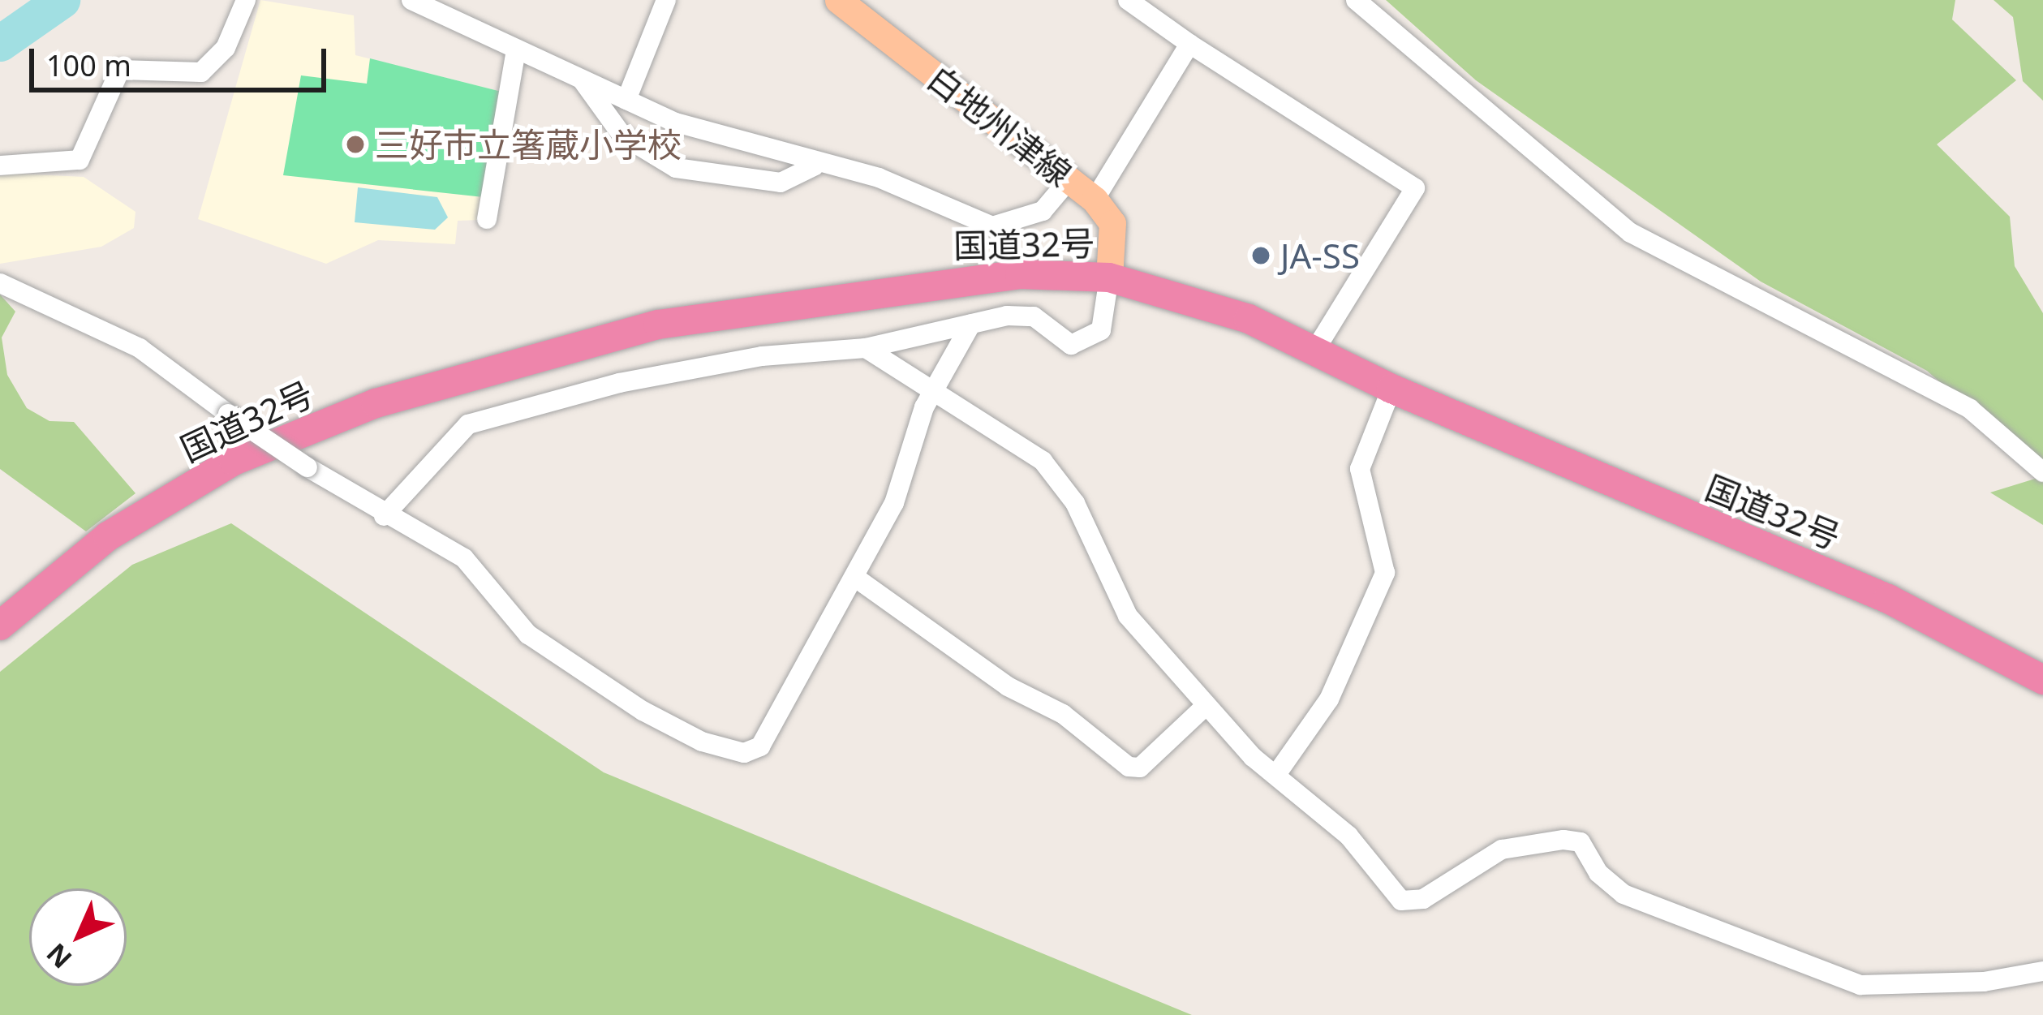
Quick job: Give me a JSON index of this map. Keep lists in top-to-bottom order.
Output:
{
  "streets": {
    "highway": ["国道32号"],
    "main road": ["白地州津線"]
  },
  "crossings": [
    ["白地州津線", "国道32号"]
  ],
  "places": ["三好市立箸蔵小学校", "JA-SS"],
  "scale_bar": "100 m",
  "north": "bottom left"
}
